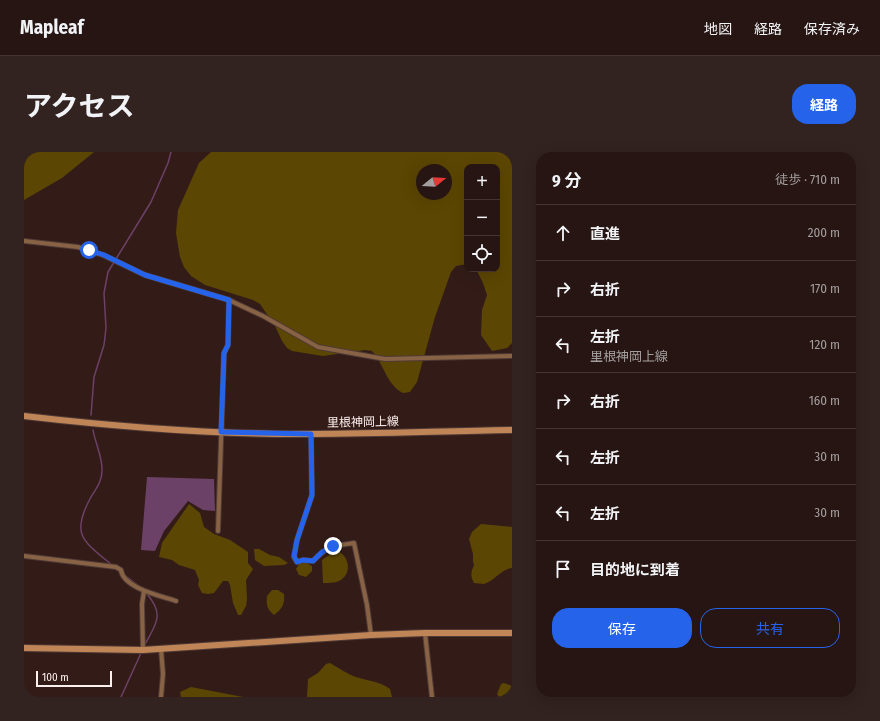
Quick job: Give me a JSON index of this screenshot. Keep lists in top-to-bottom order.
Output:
{
  "streets": {
    "main road": ["里根神岡上線"]
  },
  "scale_bar": "100 m",
  "north": "right",
  "page": {
    "header": "Mapleaf",
    "nav": ["地図", "経路", "保存済み"],
    "title": "アクセス",
    "buttons": [
      "経路",
      ["保存", "共有"]
    ],
    "heading": ["9 分", "徒歩 · 710 m"],
    "map_buttons": ["+", "−"],
    "list": [
      ["直進", "200 m"],
      ["右折", "170 m"],
      ["左折", "里根神岡上線", "120 m"],
      ["右折", "160 m"],
      ["左折", "30 m"],
      ["左折", "30 m"],
      "目的地に到着"
    ],
    "scale": "100 m"
  }
}
